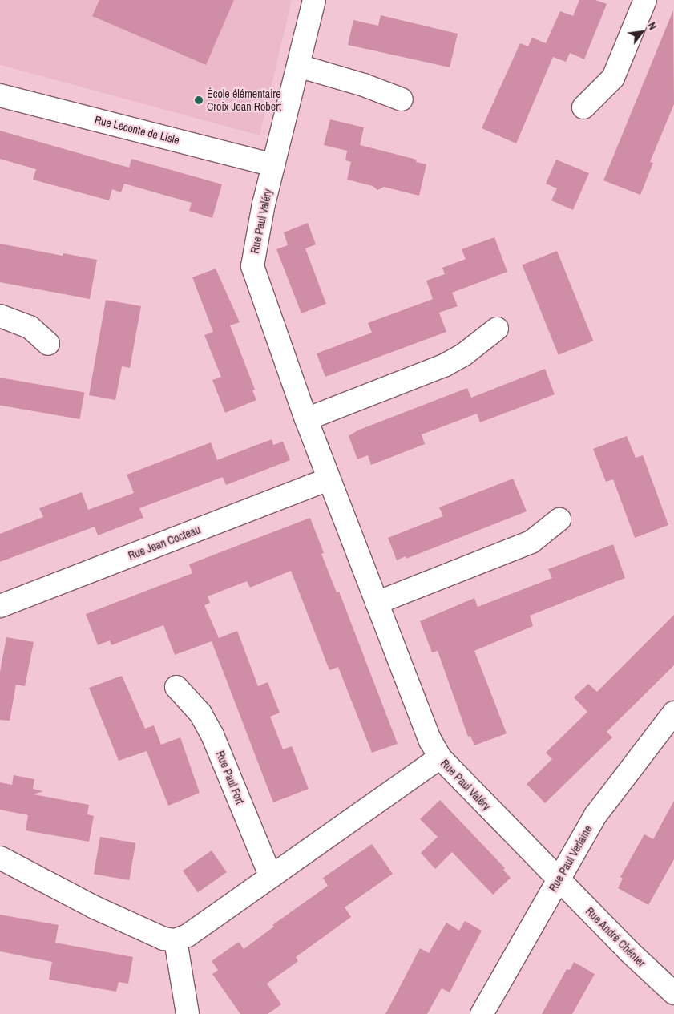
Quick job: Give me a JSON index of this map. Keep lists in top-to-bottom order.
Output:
{
  "streets": {
    "street": [
      "Rue Leconte de Lisle",
      "Rue Paul Valéry",
      "Rue Jean Cocteau",
      "Rue Paul Fort",
      "Rue Paul Verlaine",
      "Rue André Chénier"
    ]
  },
  "crossings": [
    ["Rue Leconte de Lisle", "Rue Paul Valéry"],
    ["Rue Paul Valéry", "Rue Jean Cocteau"],
    ["Rue Paul Valéry", "Rue Paul Verlaine"],
    ["Rue Paul Valéry", "Rue André Chénier"],
    ["Rue Paul Verlaine", "Rue André Chénier"]
  ],
  "places": ["École élémentaire Croix Jean Robert"],
  "north": "top right"
}
